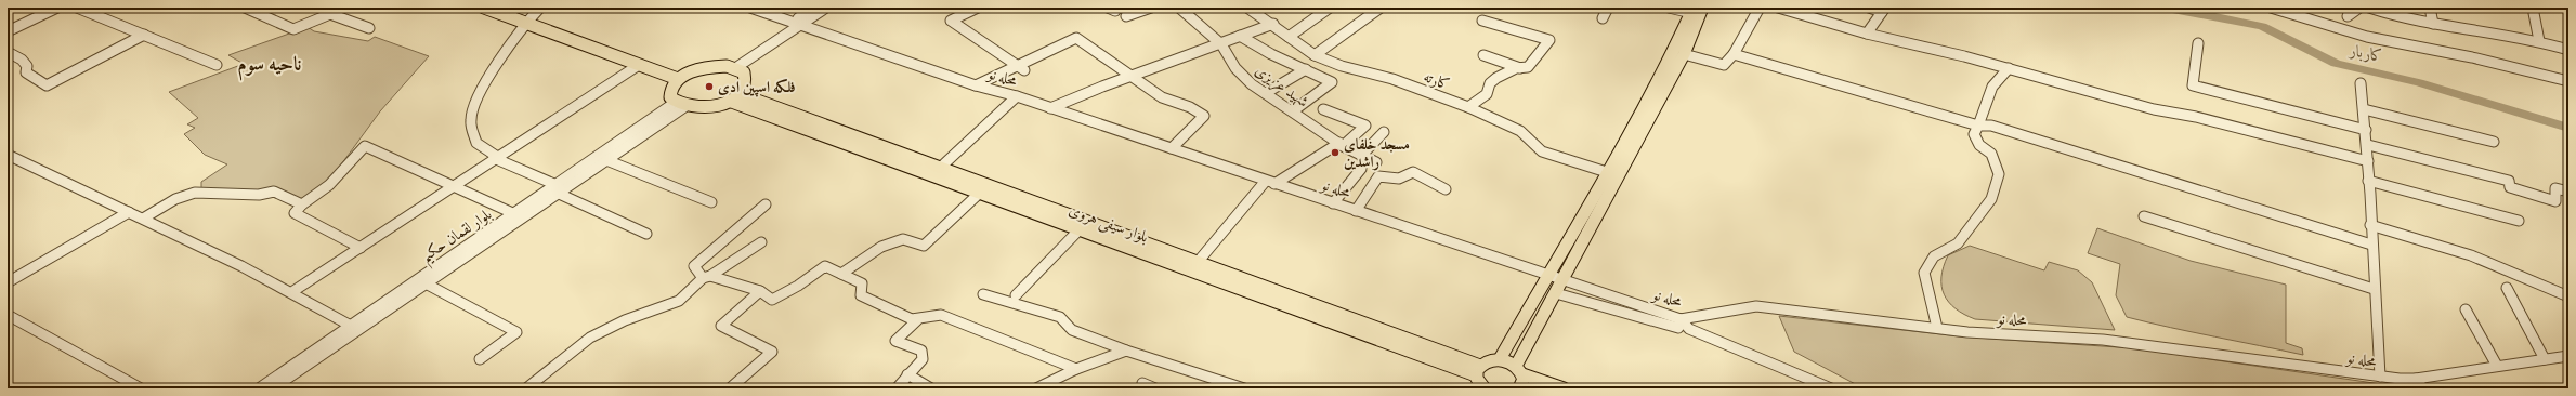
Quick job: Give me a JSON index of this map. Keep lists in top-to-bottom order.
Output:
{
  "streets": {
    "main road": ["بلوار سیفی هروی"],
    "street": [
      "محله نو",
      "کارته",
      "شهید عزیزی",
      "بلوار لقمان حکیم"
    ]
  },
  "districts": ["ناحیه سوم"],
  "water": ["کاربار"],
  "places": ["فلکه اسپین ادی", "مسجد خلفای راشدین"]
}
